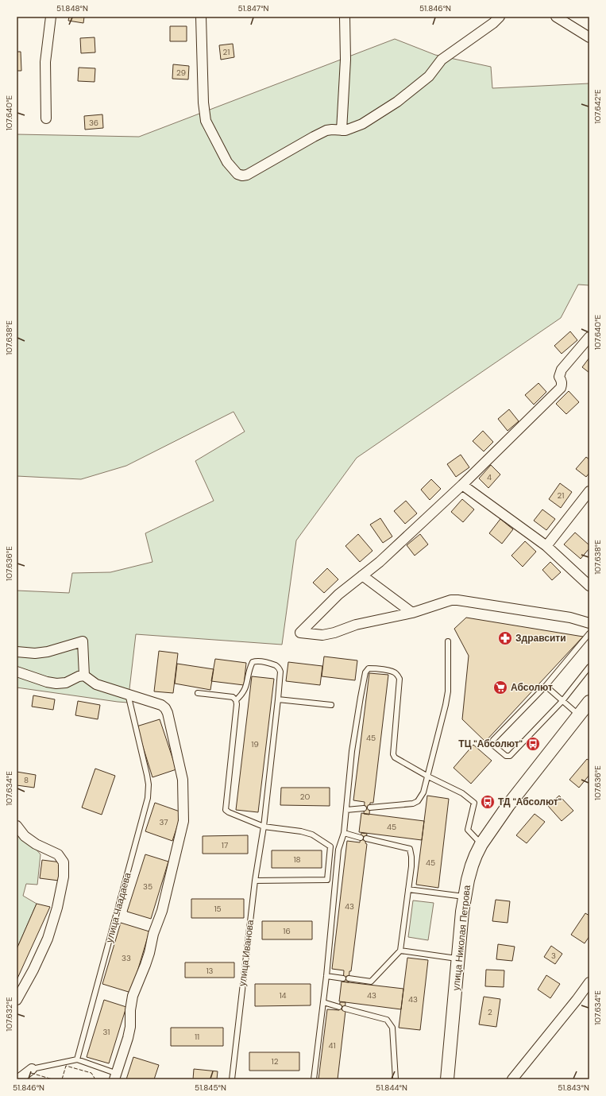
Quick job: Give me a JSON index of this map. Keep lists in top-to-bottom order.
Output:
{
  "streets": {
    "main road": ["улица Николая Петрова"],
    "lane": ["улица Чаадаева", "улица Иванова"]
  },
  "places": {
    "pharmacy": ["Здравсити"],
    "supermarket": ["Абсолют"],
    "bus stop": ["ТЦ \"Абсолют\"", "ТД \"Абсолют\""]
  },
  "house_numbers": [
    "21",
    "29",
    "36",
    "4",
    "21",
    "45",
    "19",
    "8",
    "20",
    "37",
    "45",
    "17",
    "18",
    "45",
    "35",
    "43",
    "15",
    "16",
    "3",
    "33",
    "13",
    "14",
    "43",
    "43",
    "2",
    "31",
    "11",
    "41",
    "12"
  ],
  "coordinates": [
    "51.848°N",
    "51.847°N",
    "51.846°N",
    "107.642°E",
    "107.640°E",
    "107.638°E",
    "107.636°E",
    "107.634°E",
    "107.632°E",
    "51.845°N",
    "51.844°N",
    "51.843°N"
  ]
}
